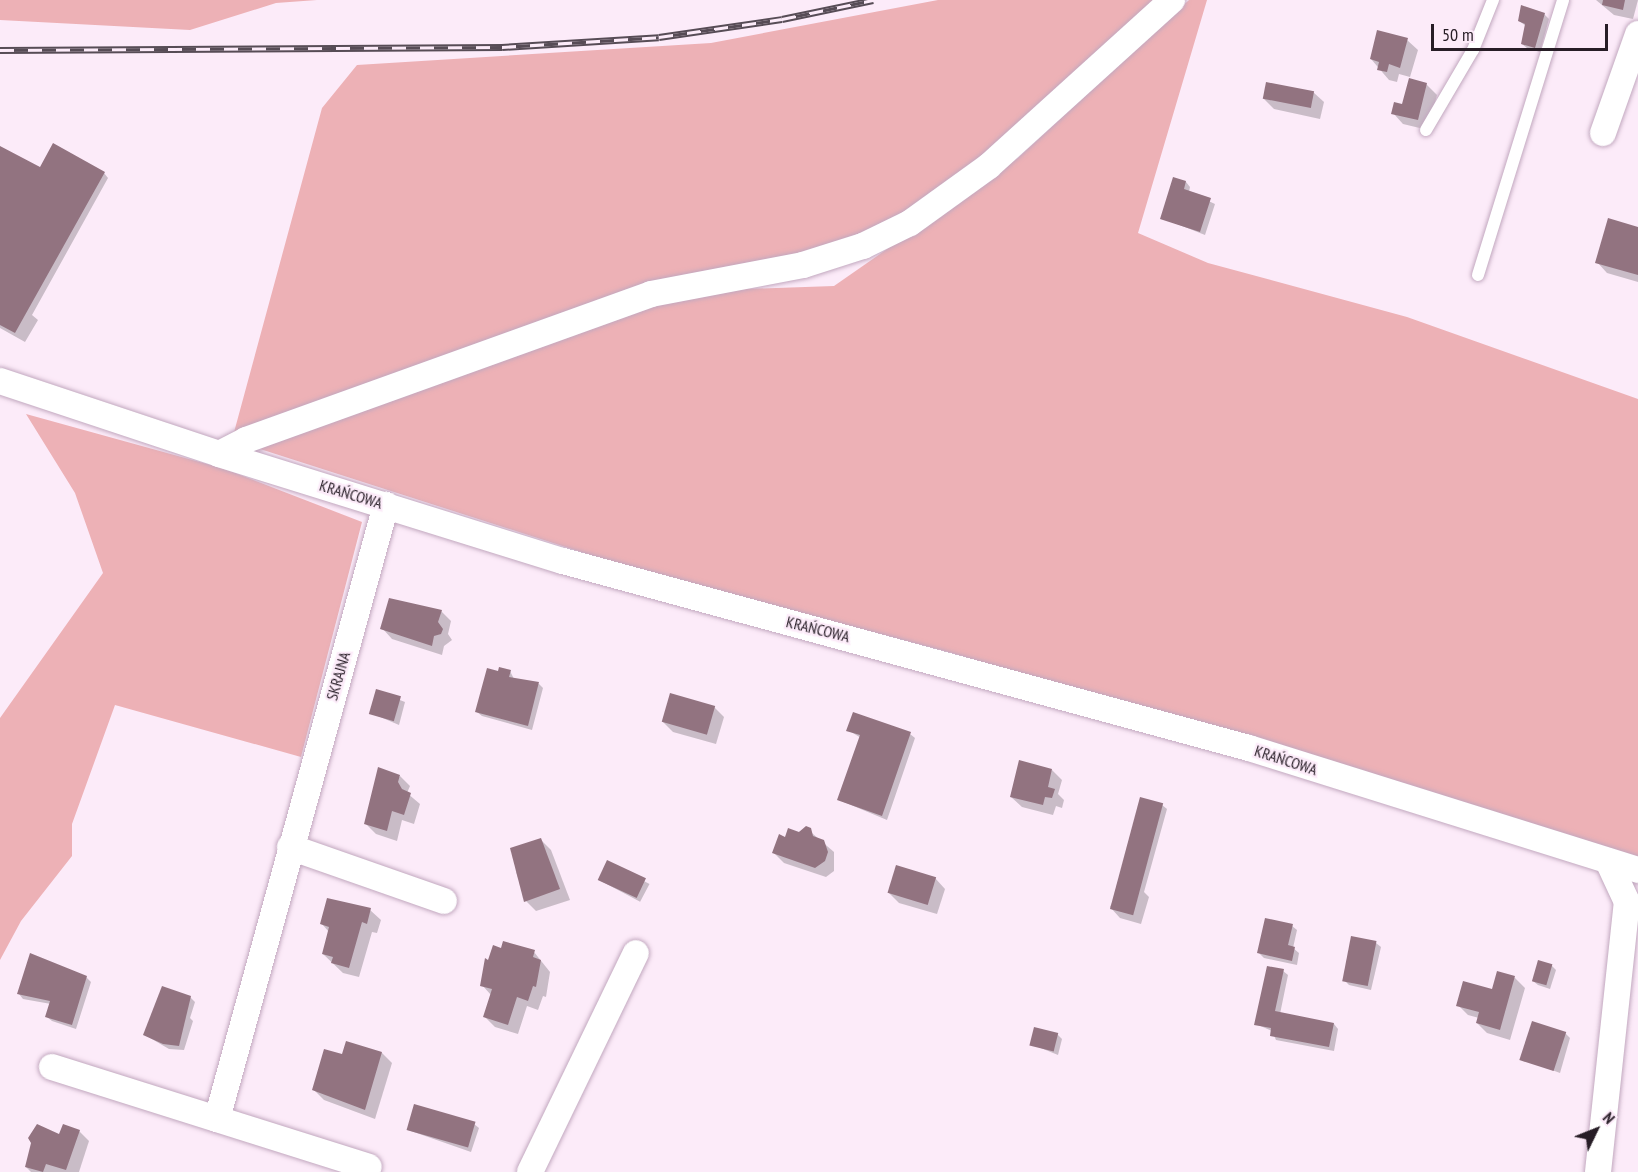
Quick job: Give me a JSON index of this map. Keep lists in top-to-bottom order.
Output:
{
  "streets": {
    "street": ["KRAŃCOWA", "SKRAJNA"]
  },
  "crossings": [
    ["KRAŃCOWA", "SKRAJNA"]
  ],
  "scale_bar": "50 m",
  "north": "top right"
}
